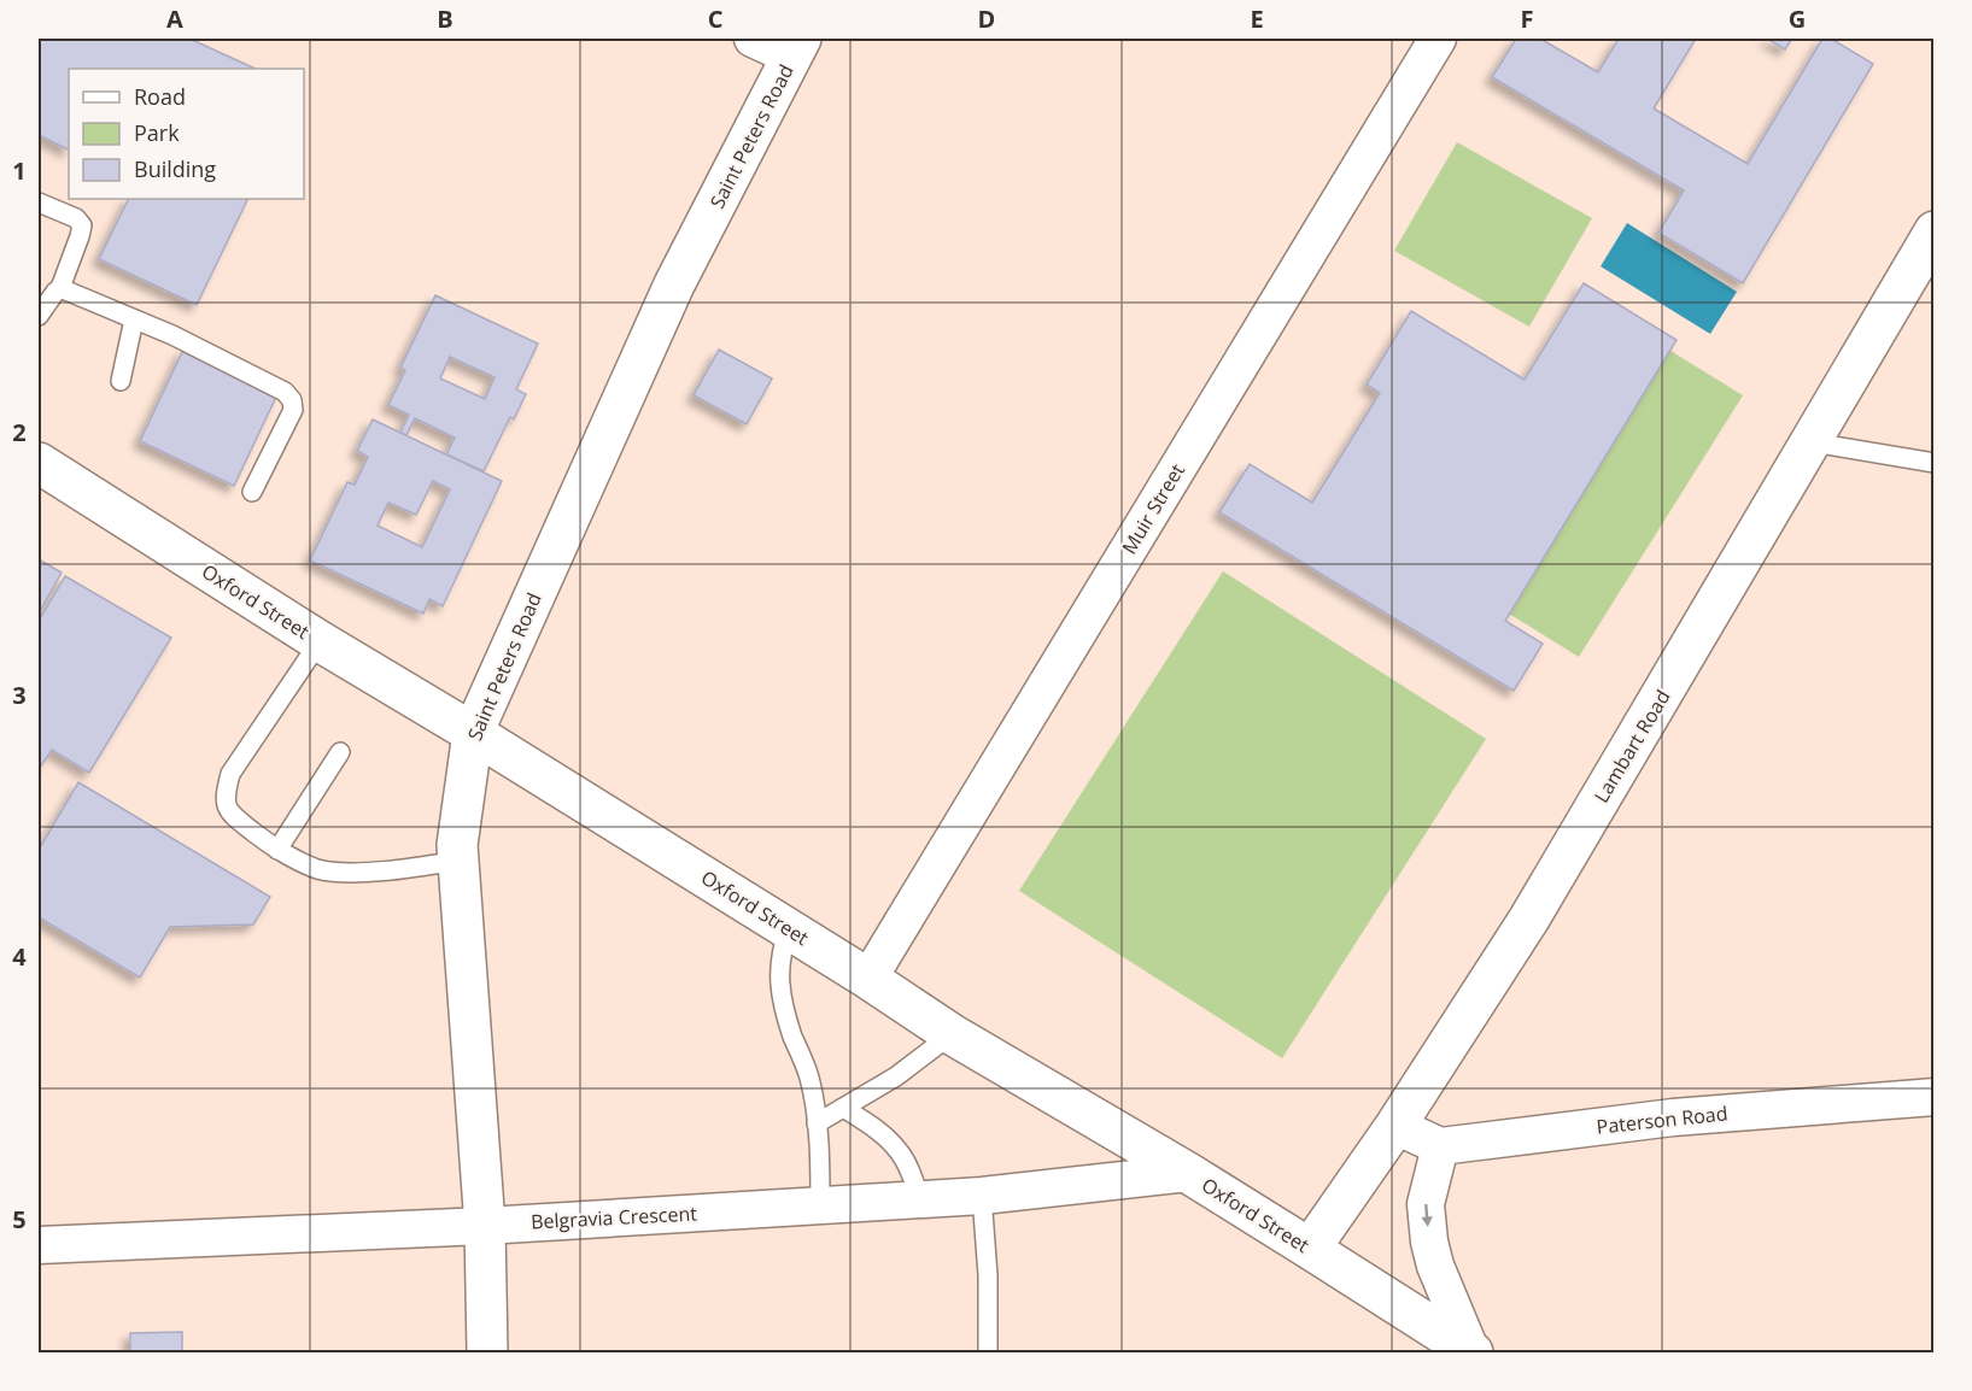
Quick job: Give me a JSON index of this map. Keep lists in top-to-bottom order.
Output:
{
  "streets": {
    "street": [
      "Saint Peters Road",
      "Muir Street",
      "Oxford Street",
      "Lambart Road",
      "Paterson Road",
      "Belgravia Crescent"
    ]
  },
  "crossings": [
    ["Saint Peters Road", "Oxford Street"],
    ["Saint Peters Road", "Belgravia Crescent"],
    ["Muir Street", "Oxford Street"],
    ["Oxford Street", "Lambart Road"],
    ["Oxford Street", "Belgravia Crescent"]
  ],
  "legend": ["Road", "Park", "Building"],
  "grid": {
    "columns": [
      "A",
      "B",
      "C",
      "D",
      "E",
      "F",
      "G"
    ],
    "rows": [
      "1",
      "2",
      "3",
      "4",
      "5"
    ]
  }
}
